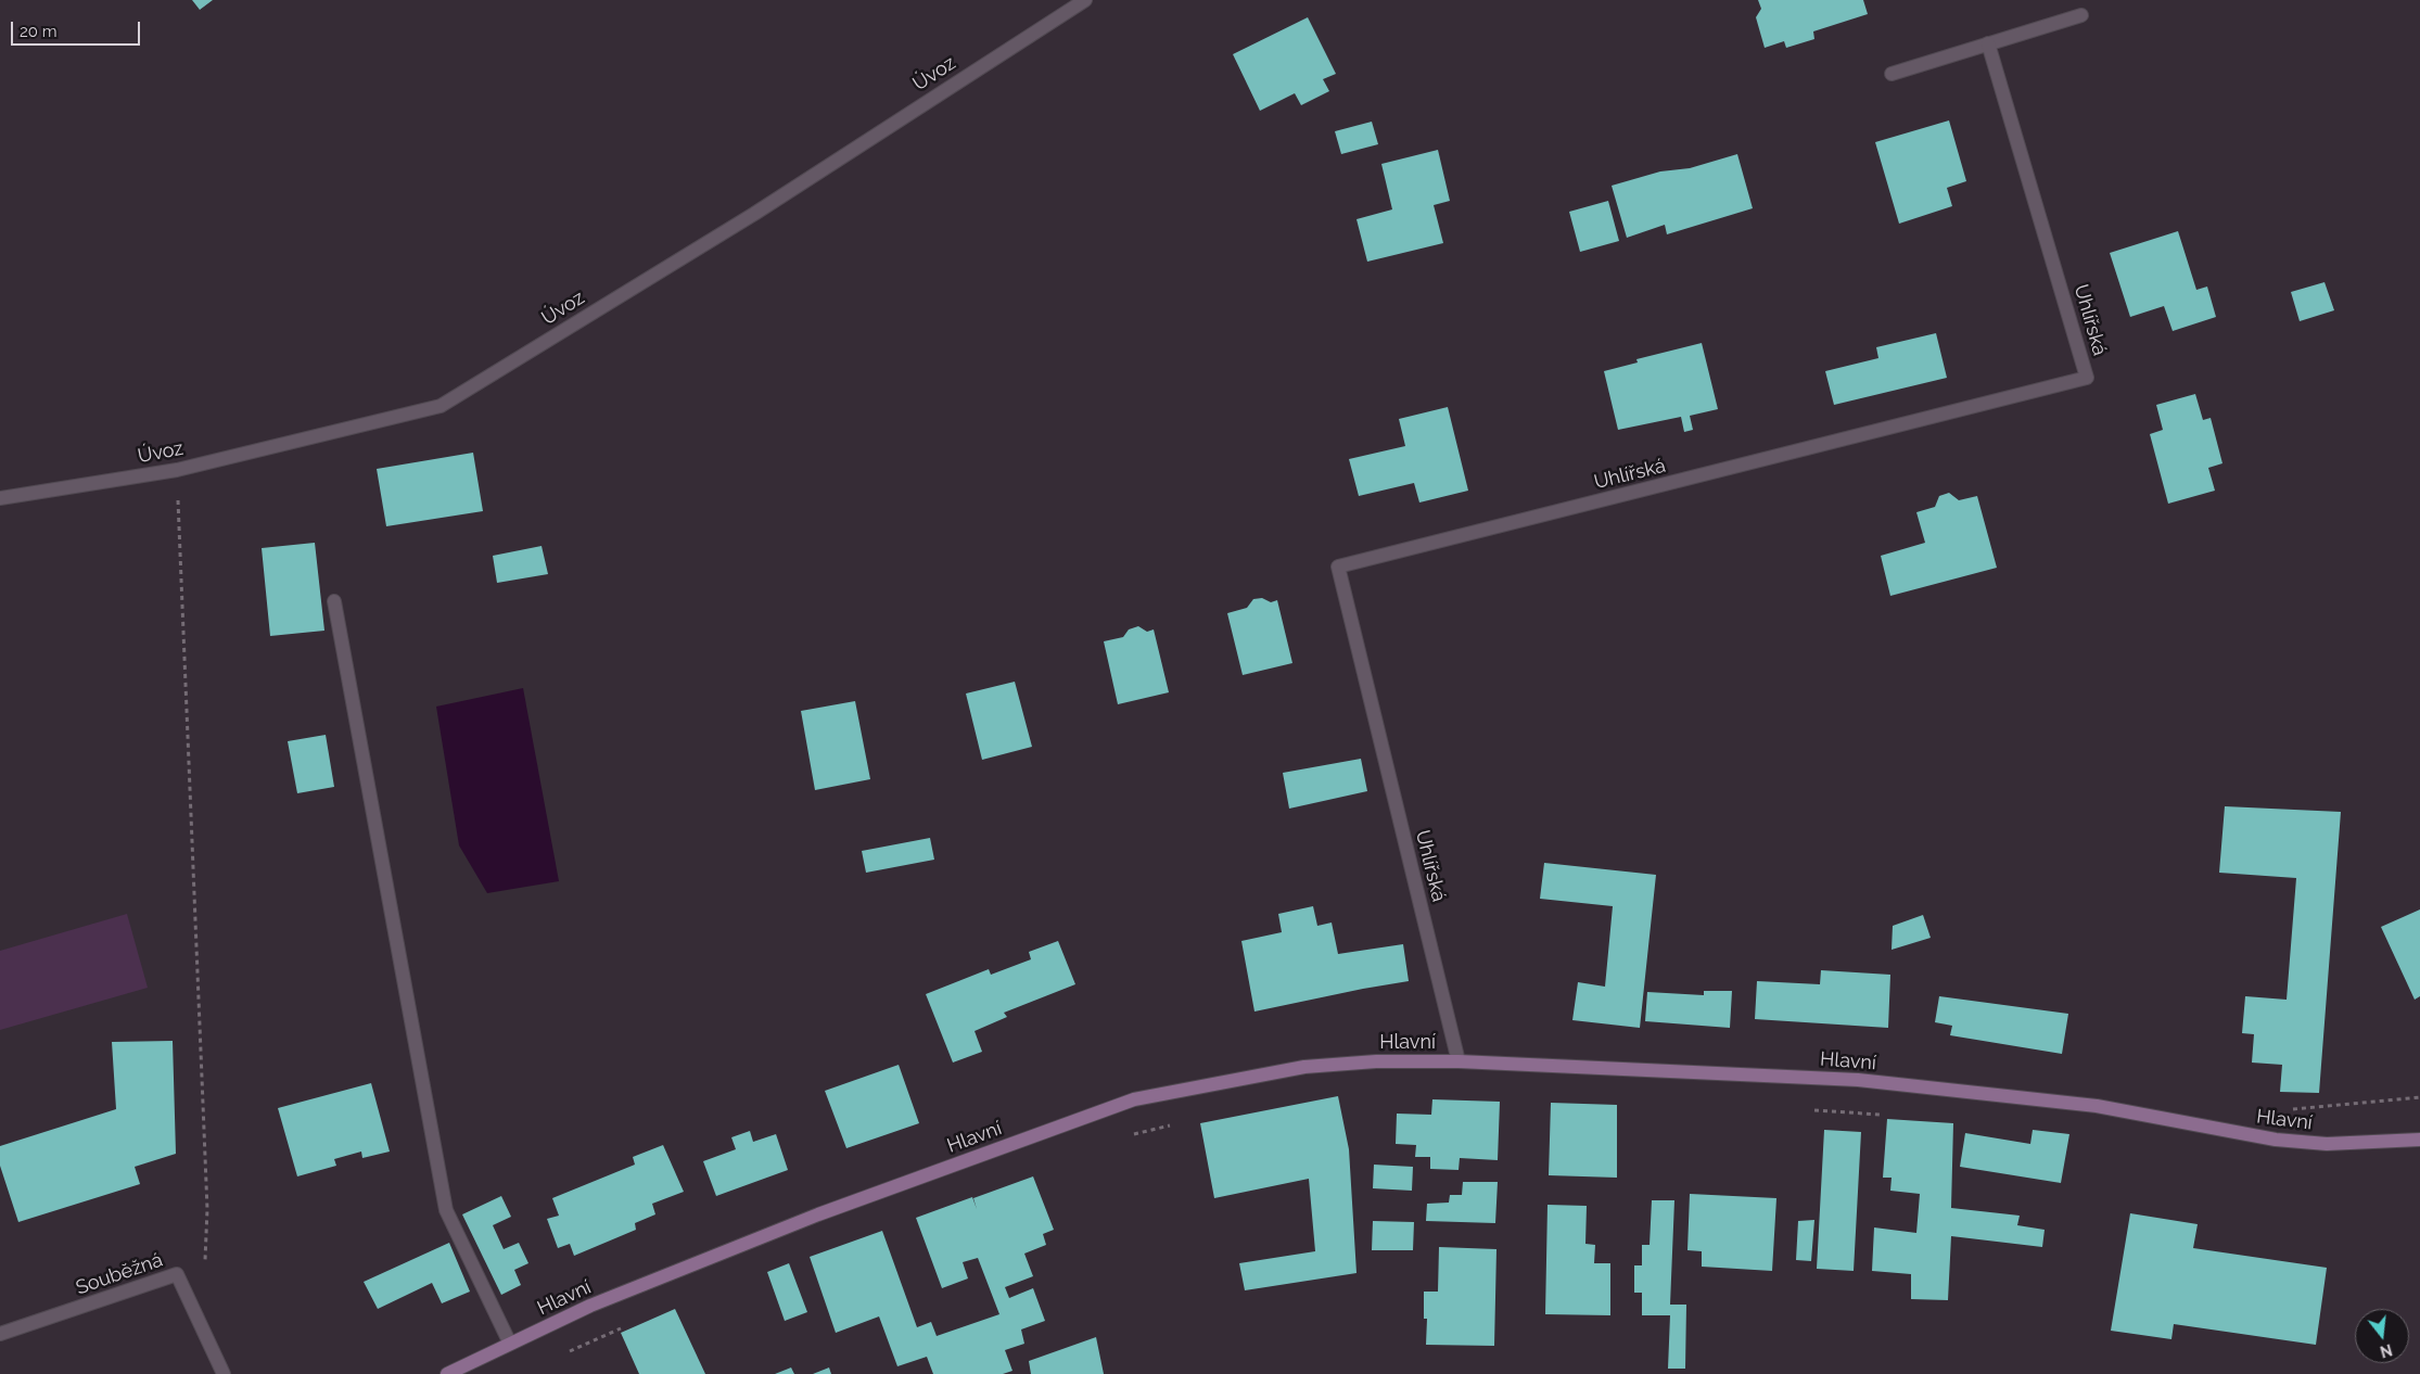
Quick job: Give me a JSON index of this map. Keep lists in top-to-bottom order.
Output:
{
  "streets": {
    "main road": ["Hlavní"],
    "street": ["Úvoz", "Uhlířská", "Souběžná"]
  },
  "crossings": [
    ["Uhlířská", "Hlavní"]
  ],
  "scale_bar": "20 m",
  "north": "bottom"
}
